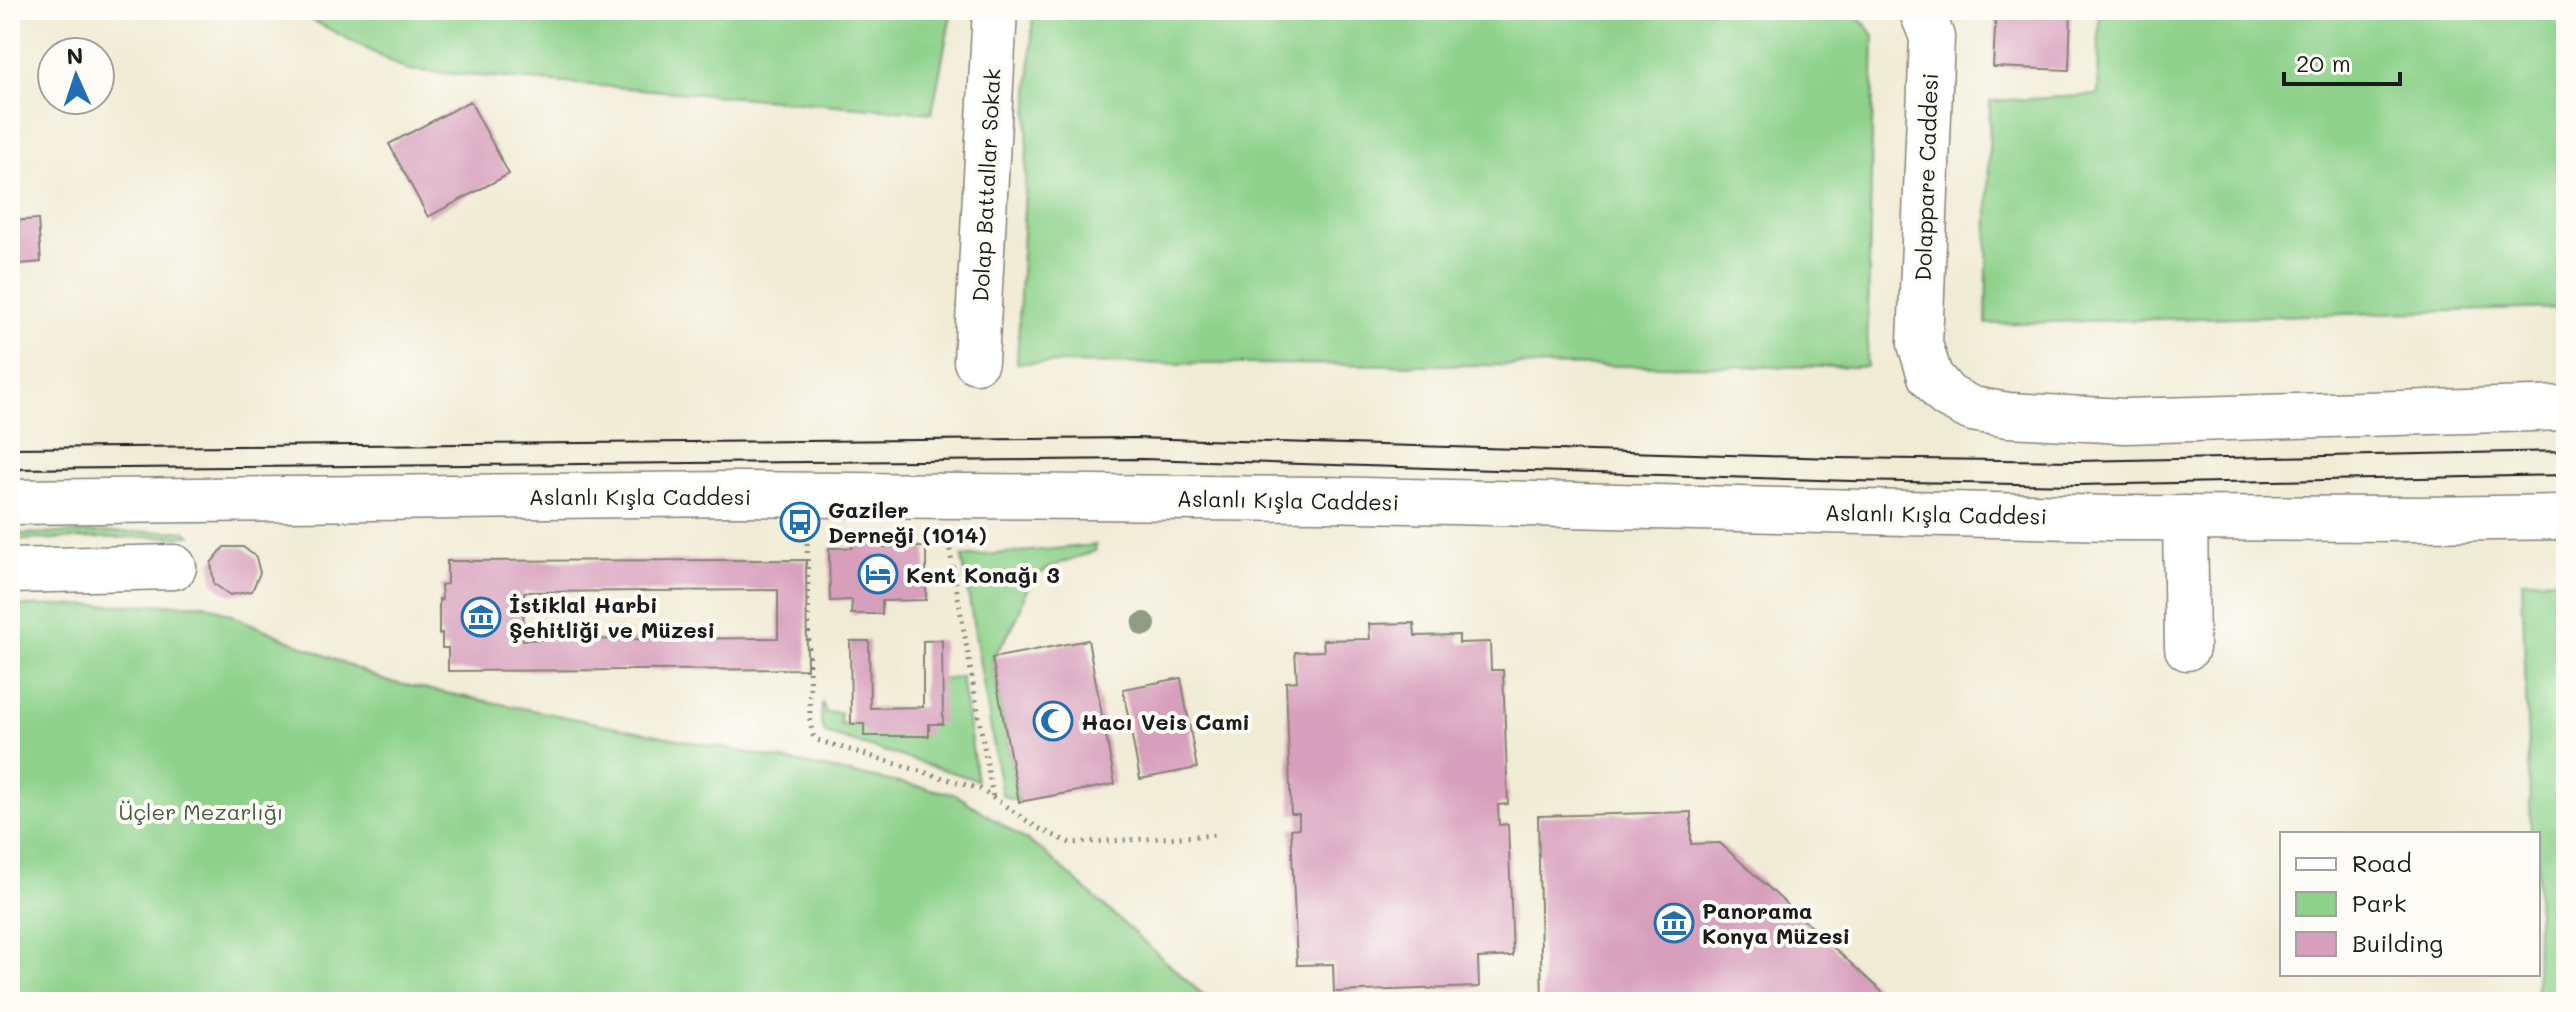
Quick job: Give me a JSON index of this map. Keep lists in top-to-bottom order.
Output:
{
  "streets": {
    "main road": ["Dolappare Caddesi", "Dolap Battallar Sokak", "Aslanlı Kışla Caddesi"]
  },
  "parks": ["Üçler Mezarlığı"],
  "places": {
    "bus stop": ["Gaziler Derneği (1014)"],
    "hotel": ["Kent Konağı 3"],
    "museum": ["İstiklal Harbi Şehitliği ve Müzesi", "Panorama Konya Müzesi"],
    "mosque": ["Hacı Veis Cami"]
  },
  "legend": ["Road", "Park", "Building"],
  "scale_bar": "20 m",
  "north": "top"
}
